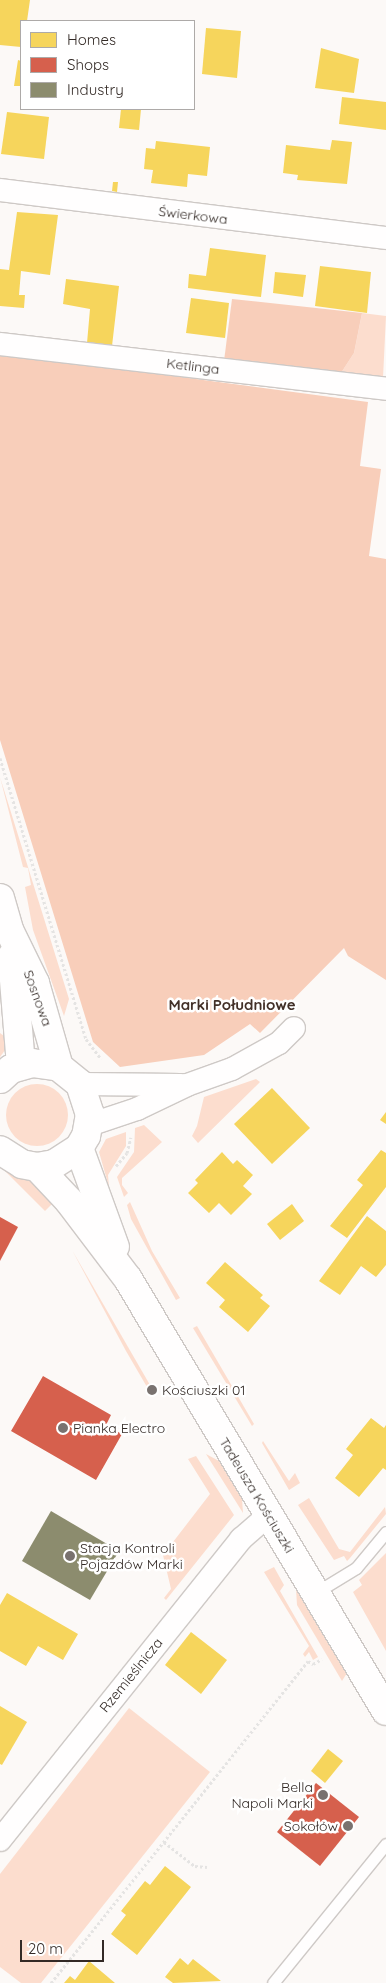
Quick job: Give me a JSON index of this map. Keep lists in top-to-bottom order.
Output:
{
  "streets": {
    "street": [
      "Świerkowa",
      "Ketlinga",
      "Sosnowa",
      "Tadeusza Kościuszki",
      "Rzemieślnicza"
    ]
  },
  "crossings": [
    ["Sosnowa", "Tadeusza Kościuszki"],
    ["Tadeusza Kościuszki", "Rzemieślnicza"]
  ],
  "districts": ["Marki Południowe"],
  "places": [
    "Kościuszki 01",
    "Pianka Electro",
    "Stacja Kontroli Pojazdów Marki",
    "Bella Napoli Marki",
    "Sokołów"
  ],
  "legend": ["Homes", "Shops", "Industry"],
  "scale_bar": "20 m"
}
